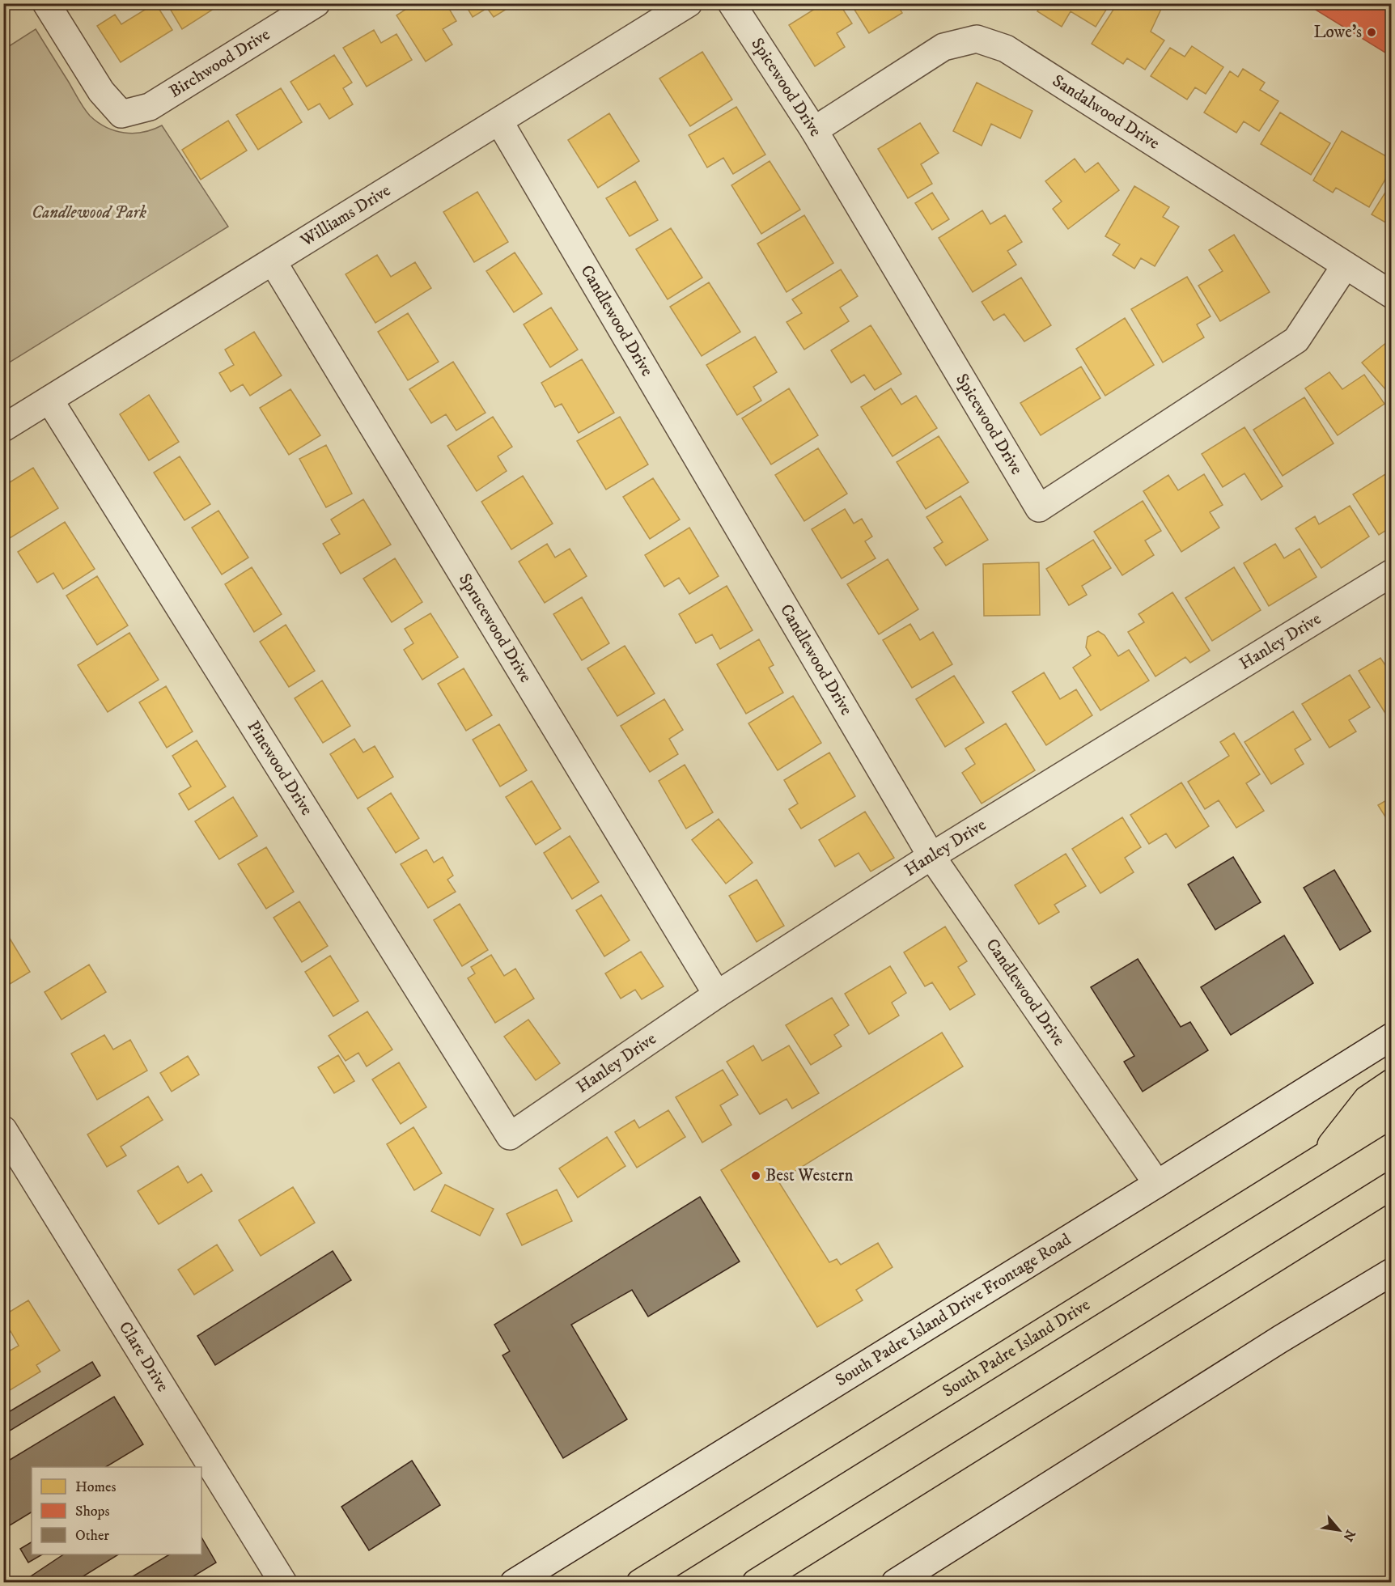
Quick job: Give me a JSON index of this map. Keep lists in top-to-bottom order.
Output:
{
  "streets": {
    "highway": ["South Padre Island Drive"],
    "street": [
      "Birchwood Drive",
      "Spicewood Drive",
      "Sandalwood Drive",
      "Williams Drive",
      "Candlewood Drive",
      "Sprucewood Drive",
      "Hanley Drive",
      "Pinewood Drive",
      "South Padre Island Drive Frontage Road",
      "Clare Drive"
    ]
  },
  "crossings": [
    ["Spicewood Drive", "Sandalwood Drive"],
    ["Williams Drive", "Candlewood Drive"],
    ["Williams Drive", "Sprucewood Drive"],
    ["Williams Drive", "Pinewood Drive"],
    ["Candlewood Drive", "Hanley Drive"],
    ["Candlewood Drive", "South Padre Island Drive Frontage Road"],
    ["Sprucewood Drive", "Hanley Drive"],
    ["Hanley Drive", "Pinewood Drive"]
  ],
  "parks": ["Candlewood Park"],
  "places": ["Lowe's", "Best Western"],
  "legend": ["Homes", "Shops", "Other"],
  "north": "bottom right"
}
